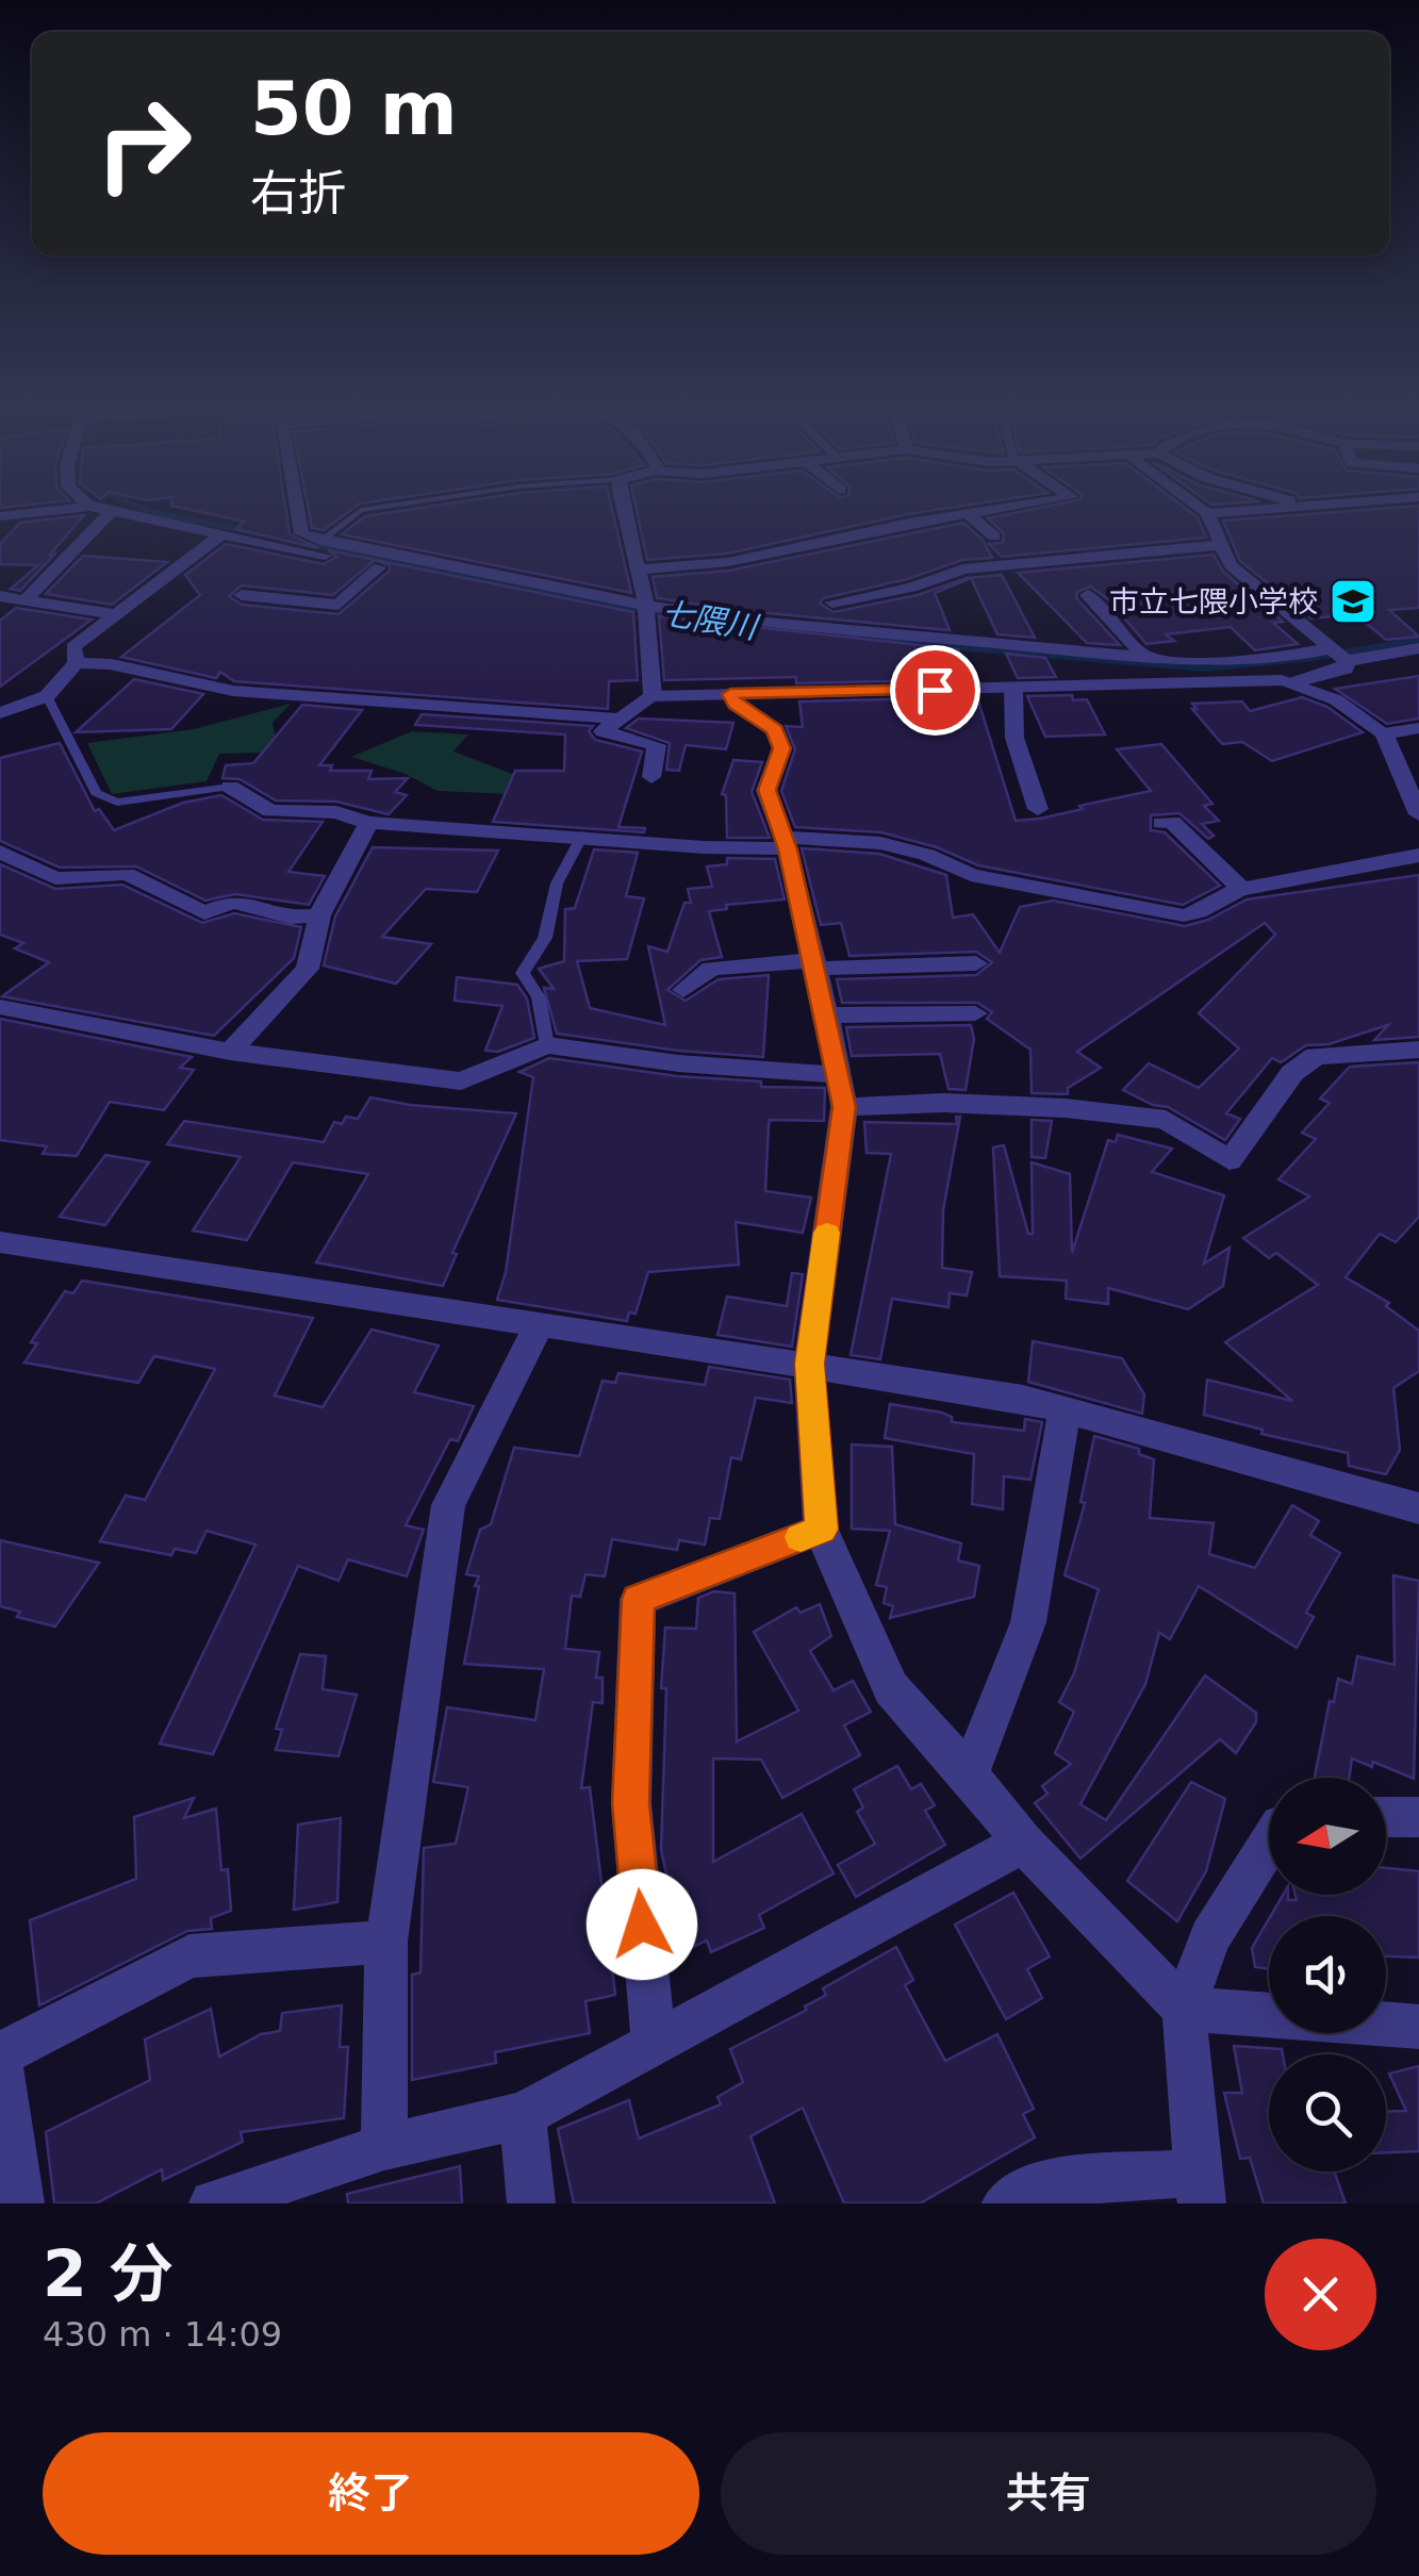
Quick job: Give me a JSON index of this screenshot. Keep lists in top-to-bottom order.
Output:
{
  "water": ["七隈川"],
  "places": {
    "school or university": ["市立七隈小学校"]
  },
  "north": "left",
  "page": {
    "turn": ["50 m", "右折"],
    "heading": ["2 分", "430 m · 14:09"],
    "buttons": ["終了", "共有"]
  }
}
